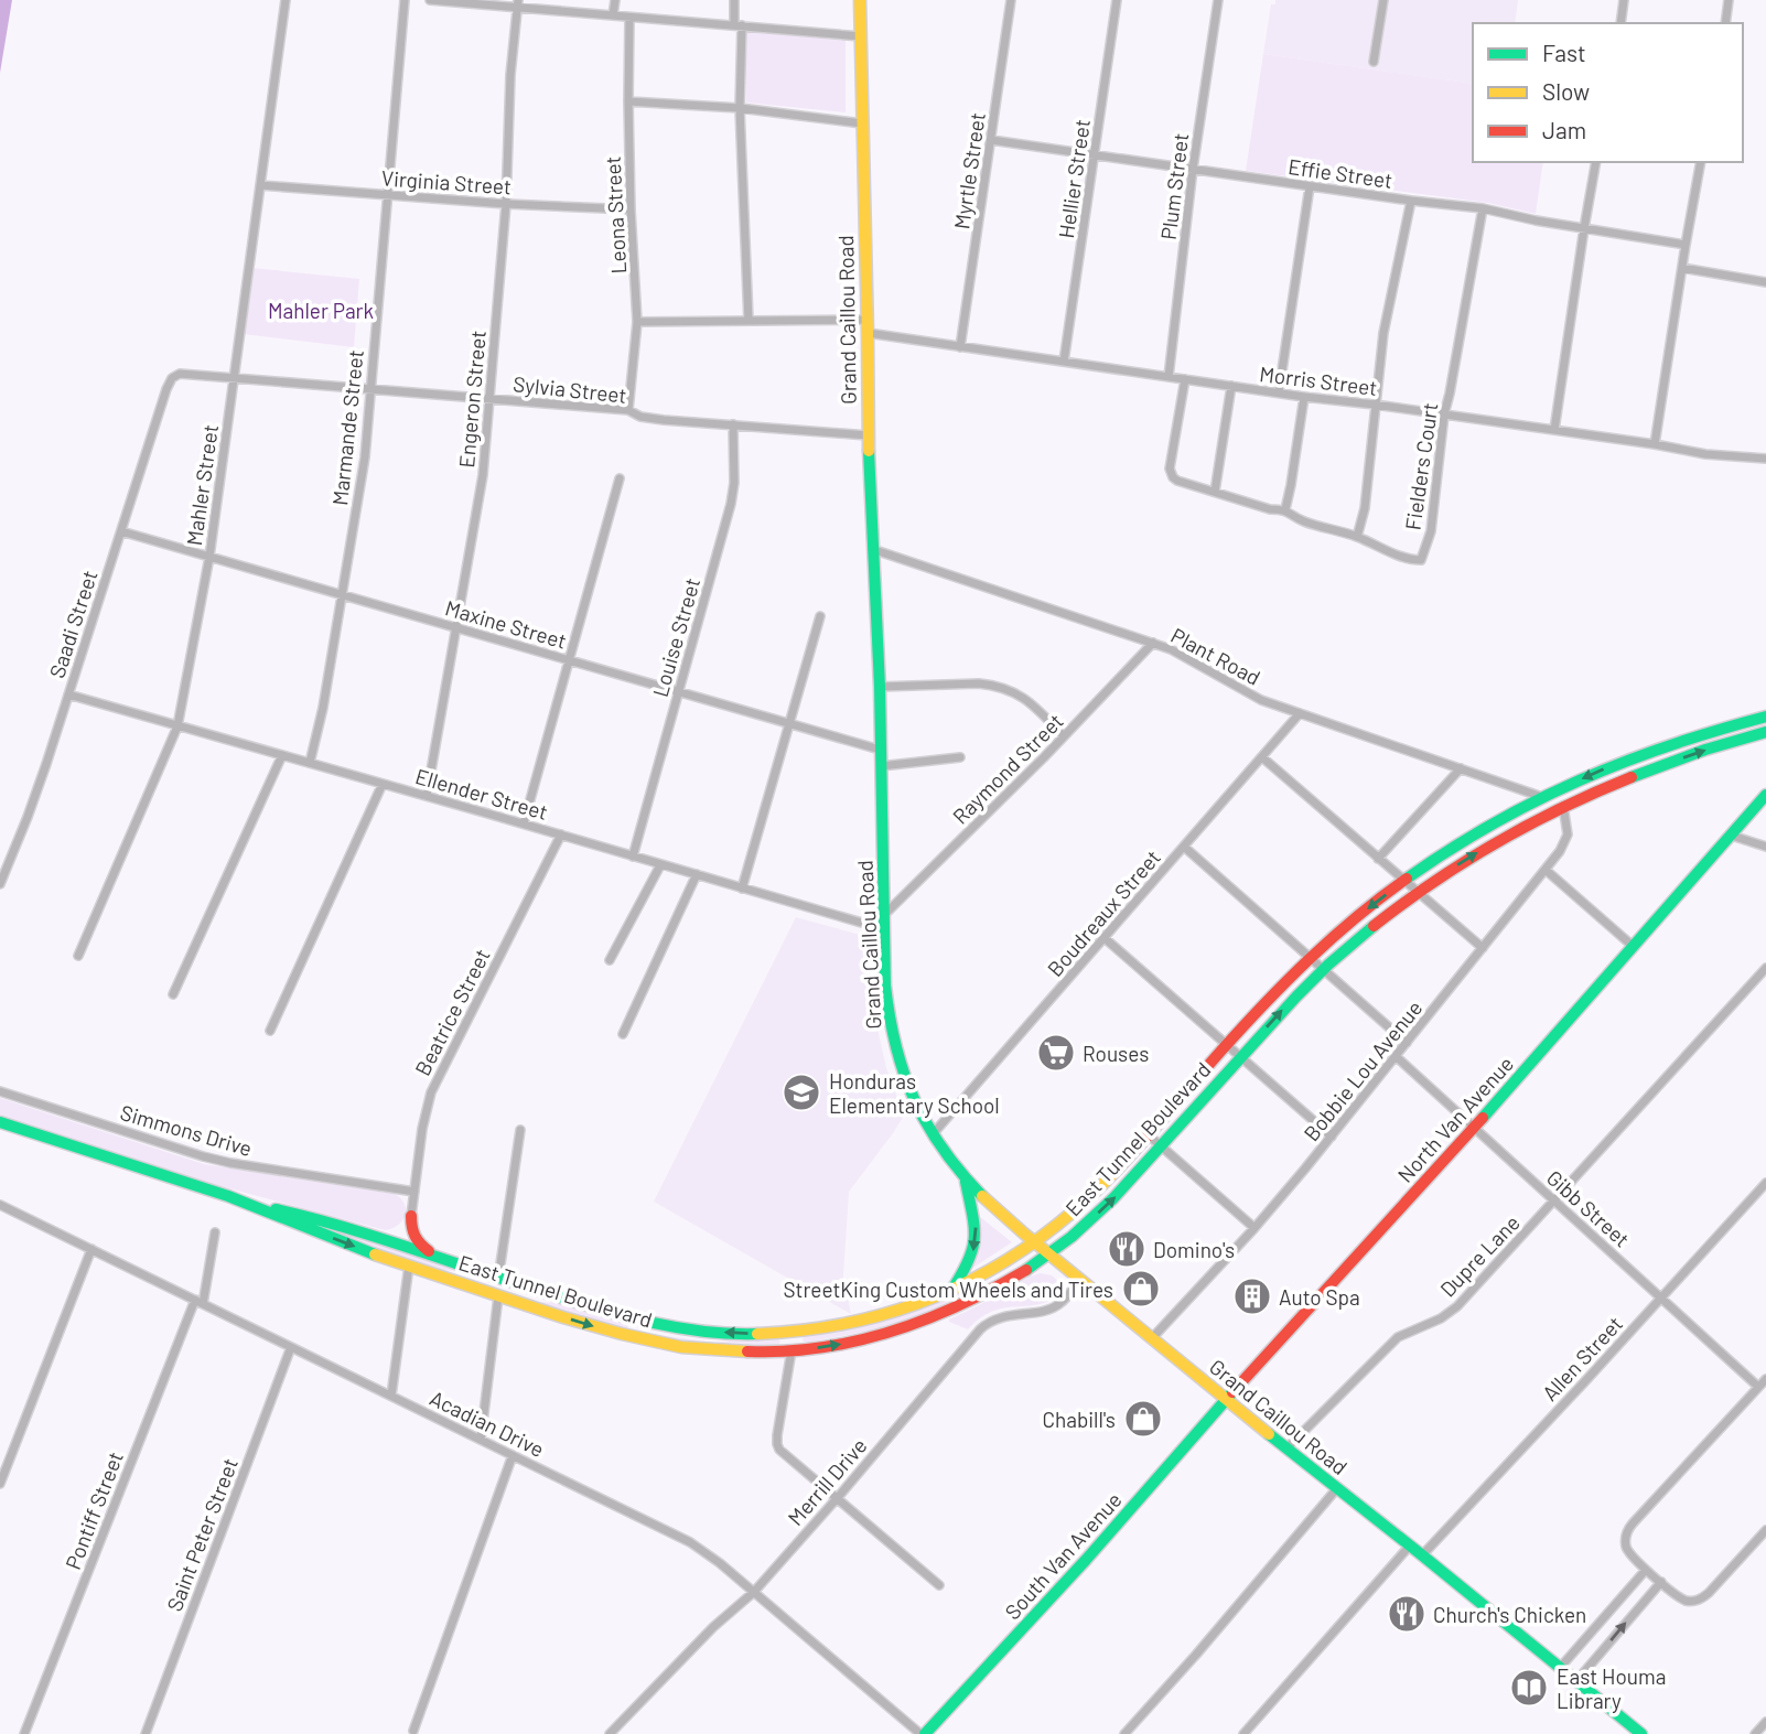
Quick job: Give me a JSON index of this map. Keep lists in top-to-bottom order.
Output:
{
  "streets": {
    "main road": [
      "Grand Caillou Road",
      "North Van Avenue",
      "East Tunnel Boulevard",
      "South Van Avenue"
    ],
    "street": [
      "Myrtle Street",
      "Effie Street",
      "Hellier Street",
      "Virginia Street",
      "Plum Street",
      "Leona Street",
      "Morris Street",
      "Sylvia Street",
      "Engeron Street",
      "Marmande Street",
      "Fielders Court",
      "Mahler Street",
      "Saadi Street",
      "Maxine Street",
      "Louise Street",
      "Plant Road",
      "Raymond Street",
      "Ellender Street",
      "Boudreaux Street",
      "Beatrice Street",
      "Bobbie Lou Avenue",
      "Simmons Drive",
      "Gibb Street",
      "Dupre Lane",
      "Allen Street",
      "Acadian Drive",
      "Merrill Drive",
      "Pontiff Street",
      "Saint Peter Street"
    ]
  },
  "crossings": [
    ["Myrtle Street", "Effie Street"],
    ["Myrtle Street", "Morris Street"],
    ["Effie Street", "Hellier Street"],
    ["Effie Street", "Plum Street"],
    ["Effie Street", "Fielders Court"],
    ["Hellier Street", "Morris Street"],
    ["Virginia Street", "Leona Street"],
    ["Virginia Street", "Engeron Street"],
    ["Virginia Street", "Marmande Street"],
    ["Virginia Street", "Mahler Street"],
    ["Plum Street", "Morris Street"],
    ["Leona Street", "Sylvia Street"],
    ["Grand Caillou Road", "Morris Street"],
    ["Grand Caillou Road", "Sylvia Street"],
    ["Grand Caillou Road", "Maxine Street"],
    ["Grand Caillou Road", "Plant Road"],
    ["Grand Caillou Road", "Raymond Street"],
    ["Grand Caillou Road", "Ellender Street"],
    ["Grand Caillou Road", "Boudreaux Street"],
    ["Grand Caillou Road", "Bobbie Lou Avenue"],
    ["Grand Caillou Road", "North Van Avenue"],
    ["Grand Caillou Road", "East Tunnel Boulevard"],
    ["Grand Caillou Road", "Dupre Lane"],
    ["Grand Caillou Road", "Allen Street"],
    ["Grand Caillou Road", "Merrill Drive"],
    ["Grand Caillou Road", "South Van Avenue"],
    ["Morris Street", "Fielders Court"],
    ["Sylvia Street", "Engeron Street"],
    ["Sylvia Street", "Marmande Street"],
    ["Sylvia Street", "Mahler Street"],
    ["Sylvia Street", "Saadi Street"],
    ["Sylvia Street", "Louise Street"],
    ["Engeron Street", "Maxine Street"],
    ["Engeron Street", "Ellender Street"],
    ["Marmande Street", "Maxine Street"],
    ["Marmande Street", "Ellender Street"],
    ["Mahler Street", "Maxine Street"],
    ["Mahler Street", "Ellender Street"],
    ["Saadi Street", "Maxine Street"],
    ["Saadi Street", "Ellender Street"],
    ["Maxine Street", "Louise Street"],
    ["Louise Street", "Ellender Street"],
    ["Plant Road", "Raymond Street"],
    ["Plant Road", "Boudreaux Street"],
    ["Plant Road", "East Tunnel Boulevard"],
    ["Ellender Street", "Beatrice Street"],
    ["Beatrice Street", "Simmons Drive"],
    ["Bobbie Lou Avenue", "East Tunnel Boulevard"],
    ["Bobbie Lou Avenue", "Gibb Street"],
    ["North Van Avenue", "Gibb Street"],
    ["North Van Avenue", "South Van Avenue"],
    ["Gibb Street", "Dupre Lane"],
    ["Gibb Street", "Allen Street"],
    ["Acadian Drive", "Merrill Drive"],
    ["Acadian Drive", "Pontiff Street"],
    ["Acadian Drive", "Saint Peter Street"],
    ["Acadian Drive", "South Van Avenue"]
  ],
  "parks": ["Mahler Park"],
  "places": {
    "supermarket": ["Rouses"],
    "school or university": ["Honduras Elementary School"],
    "restaurant": ["Domino's", "Church's Chicken"],
    "shop": ["StreetKing Custom Wheels and Tires", "Chabill's"],
    "building": ["Auto Spa"],
    "library": ["East Houma Library"]
  },
  "legend": ["Fast", "Slow", "Jam"]
}
